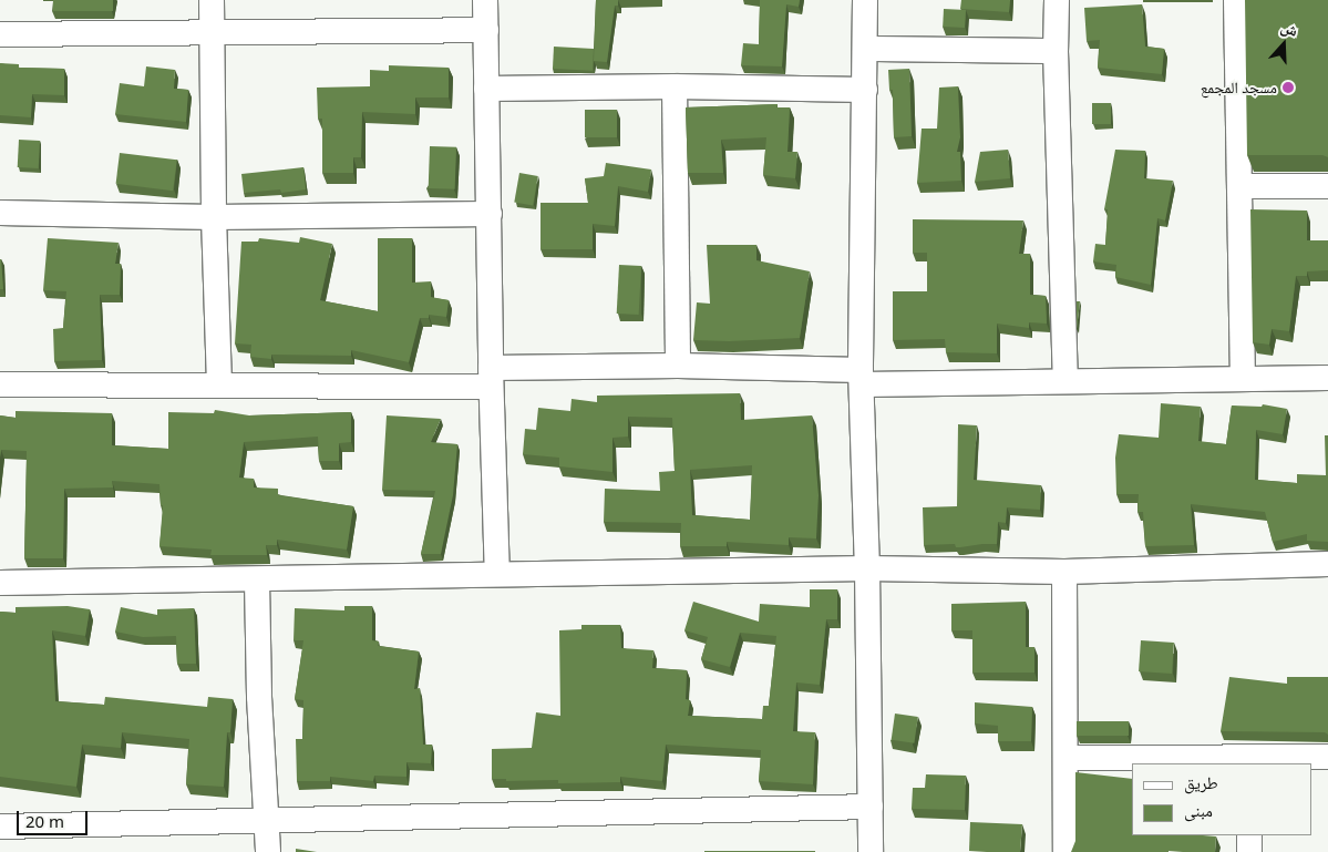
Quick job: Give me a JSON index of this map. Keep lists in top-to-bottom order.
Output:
{
  "places": ["مسجد المجمع"],
  "legend": ["طريق", "مبنى"],
  "scale_bar": "20 m",
  "north": "top"
}
